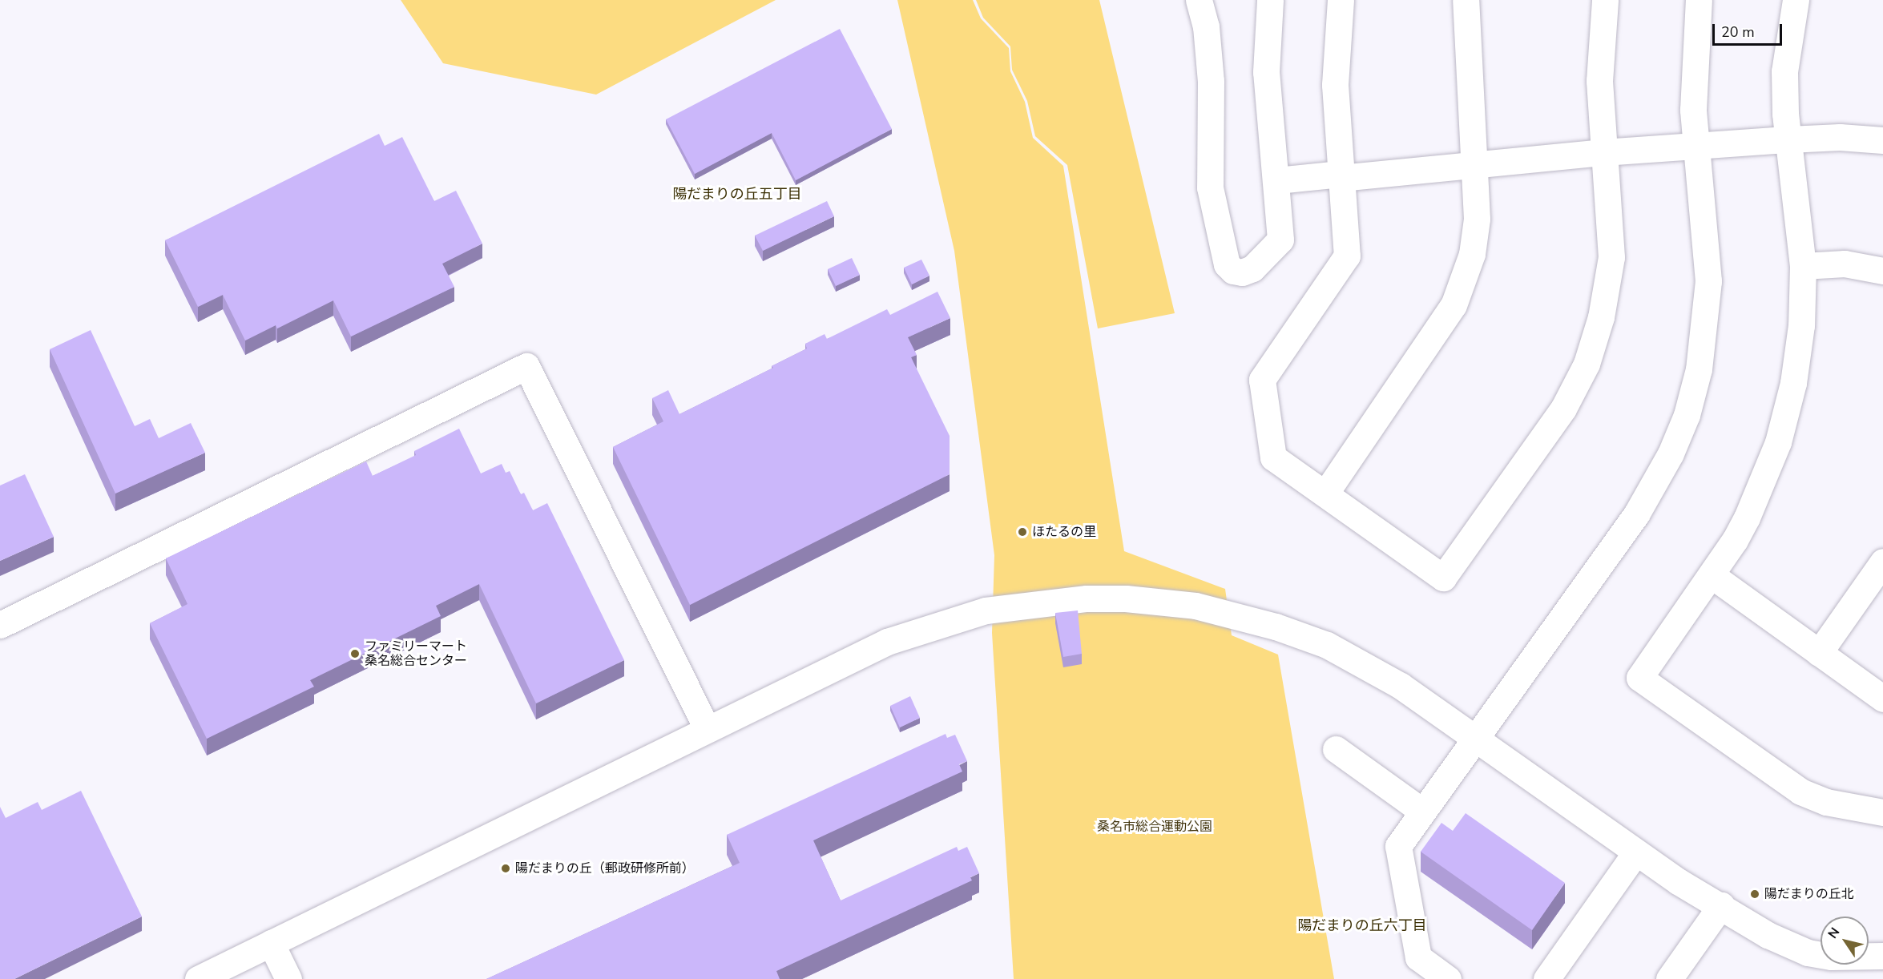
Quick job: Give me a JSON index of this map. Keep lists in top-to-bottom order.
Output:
{
  "districts": ["陽だまりの丘五丁目", "陽だまりの丘六丁目"],
  "parks": ["桑名市総合運動公園"],
  "places": [
    "ほたるの里",
    "ファミリーマート 桑名総合センター",
    "陽だまりの丘（郵政研修所前）",
    "陽だまりの丘北"
  ],
  "scale_bar": "20 m",
  "north": "top left"
}
